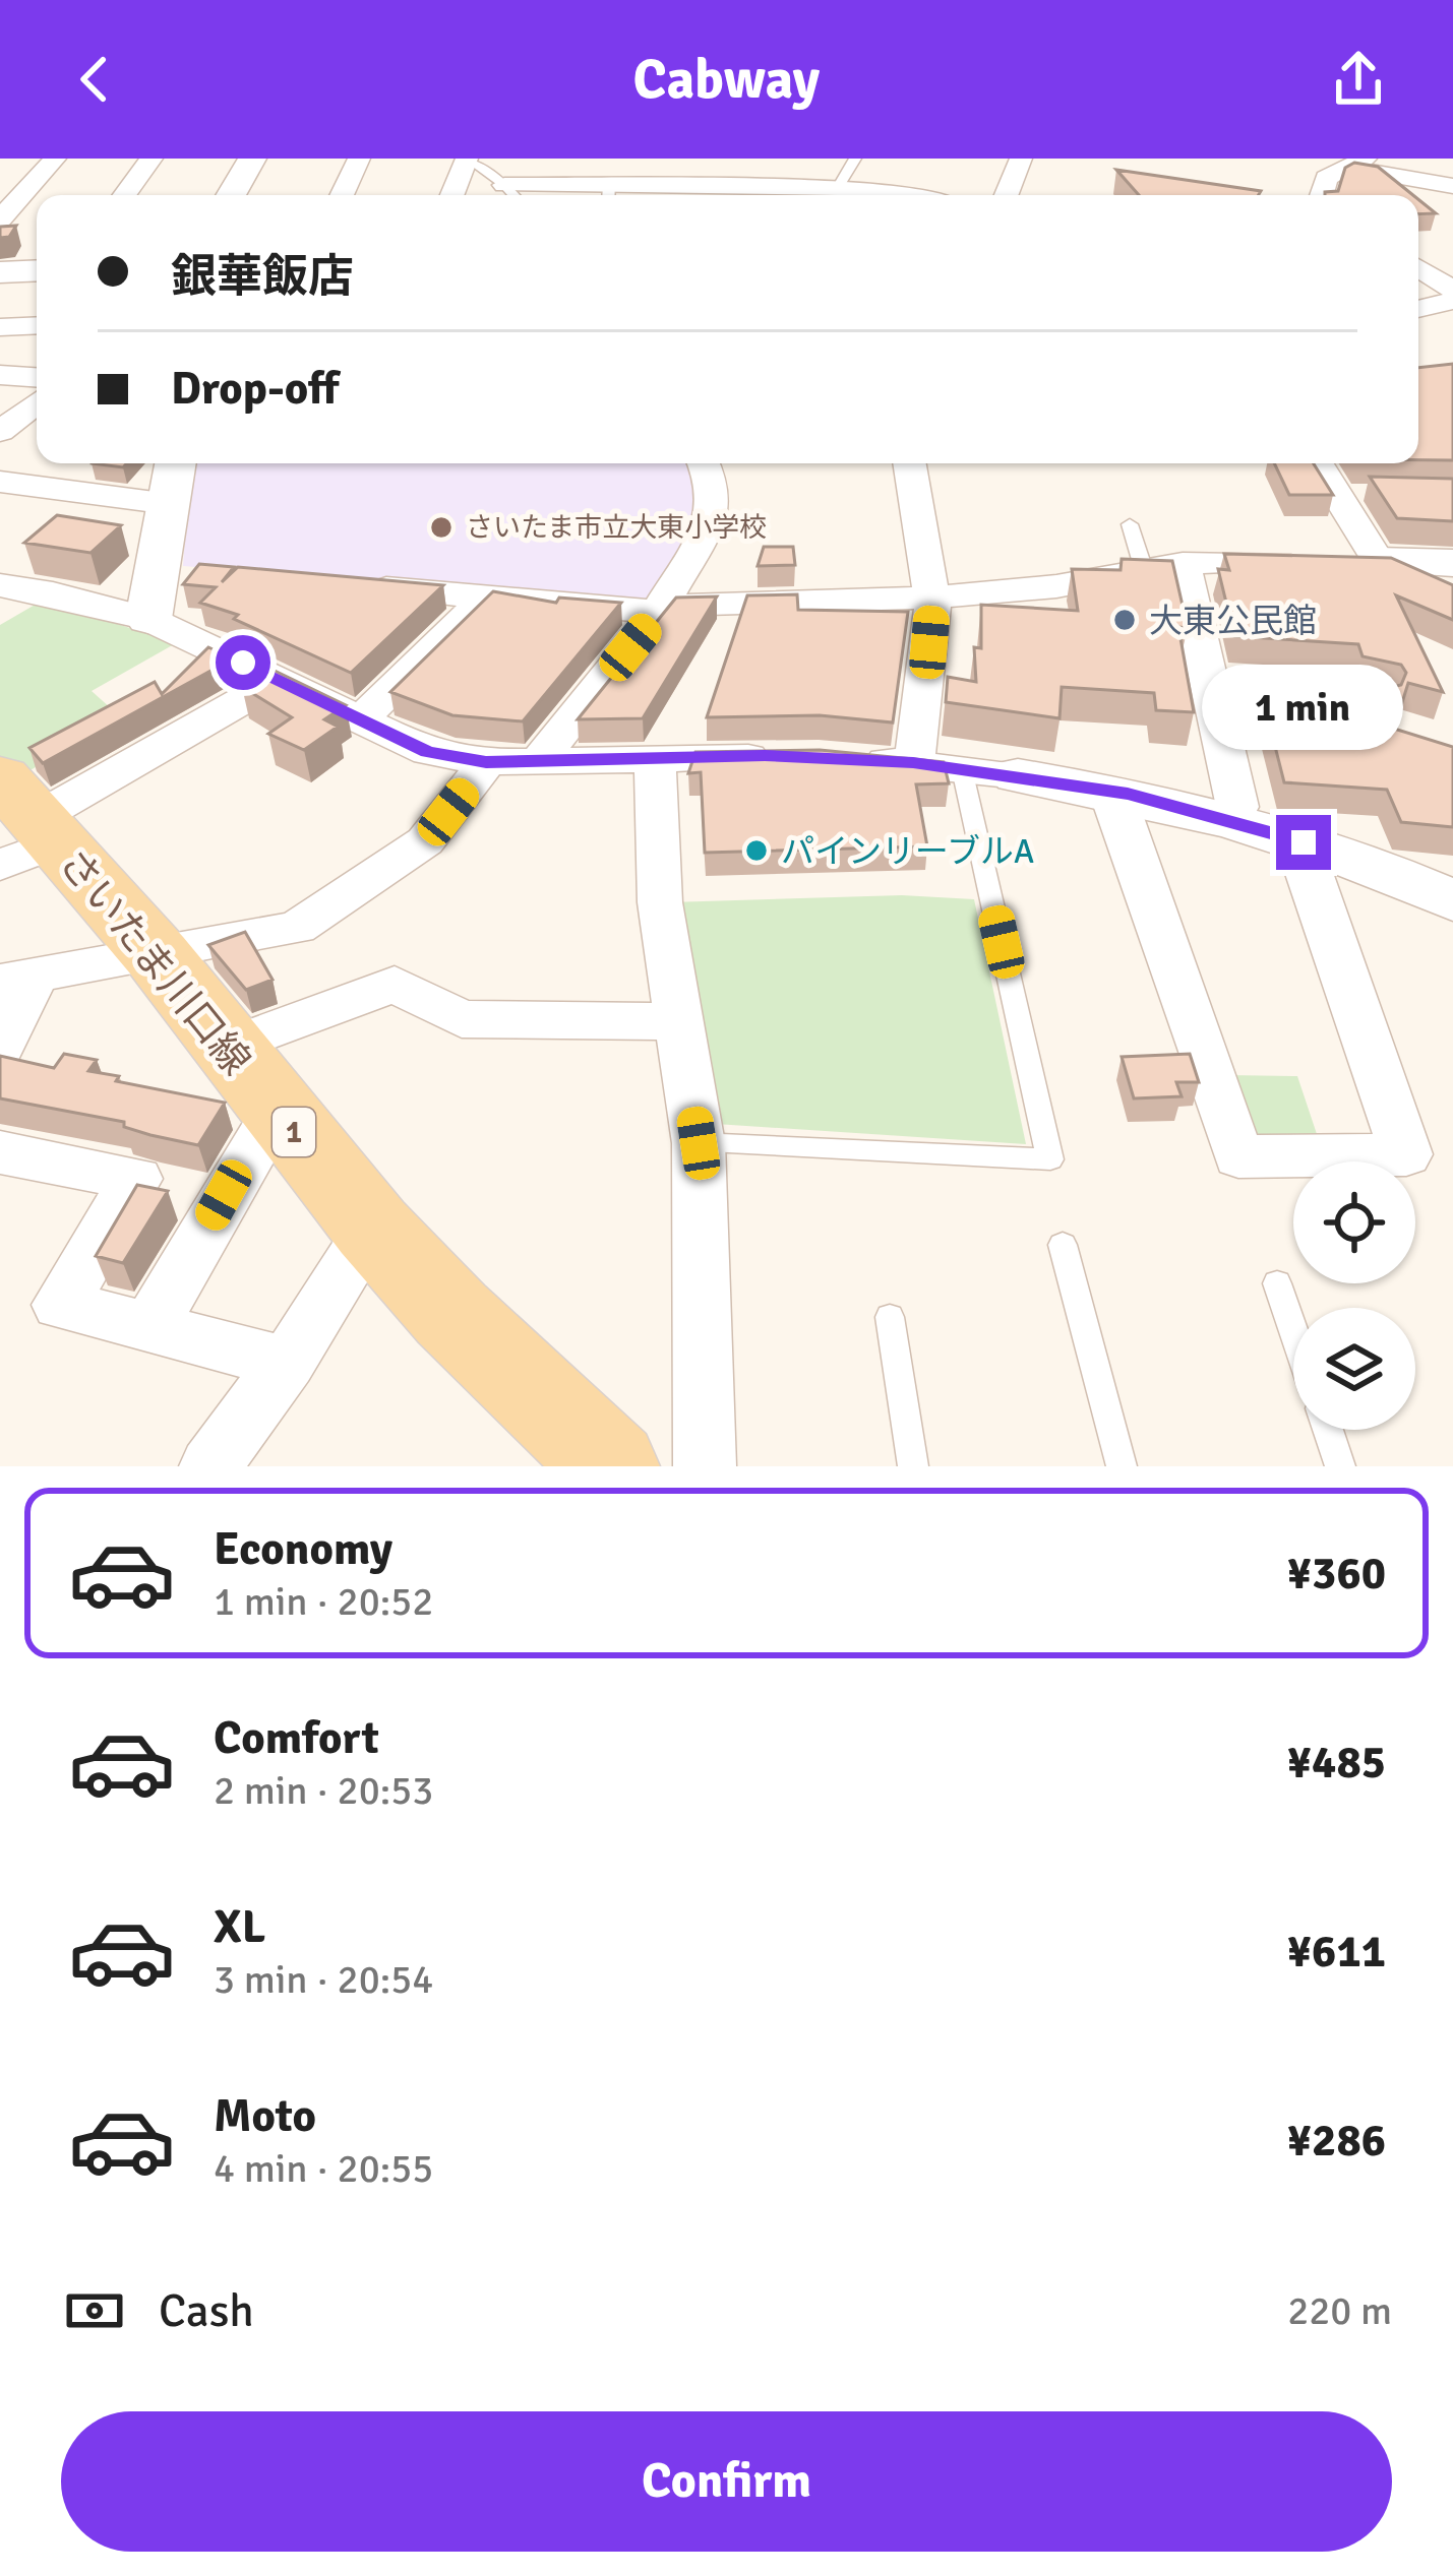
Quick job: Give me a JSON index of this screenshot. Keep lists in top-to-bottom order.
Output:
{
  "streets": {
    "main road": ["さいたま川口線", "1"]
  },
  "places": ["さいたま市立大東小学校", "大東公民館", "パインリーブルA"],
  "page": {
    "header": "Cabway",
    "banner": ["銀華飯店", "Drop-off"],
    "bubble": "1 min",
    "list": [
      {
        "name": "Economy",
        "note": "1 min · 20:52",
        "value": "¥360"
      },
      {
        "name": "Comfort",
        "note": "2 min · 20:53",
        "value": "¥485"
      },
      {
        "name": "XL",
        "note": "3 min · 20:54",
        "value": "¥611"
      },
      {
        "name": "Moto",
        "note": "4 min · 20:55",
        "value": "¥286"
      }
    ],
    "pay": ["Cash", "220 m"],
    "buttons": "Confirm"
  }
}
